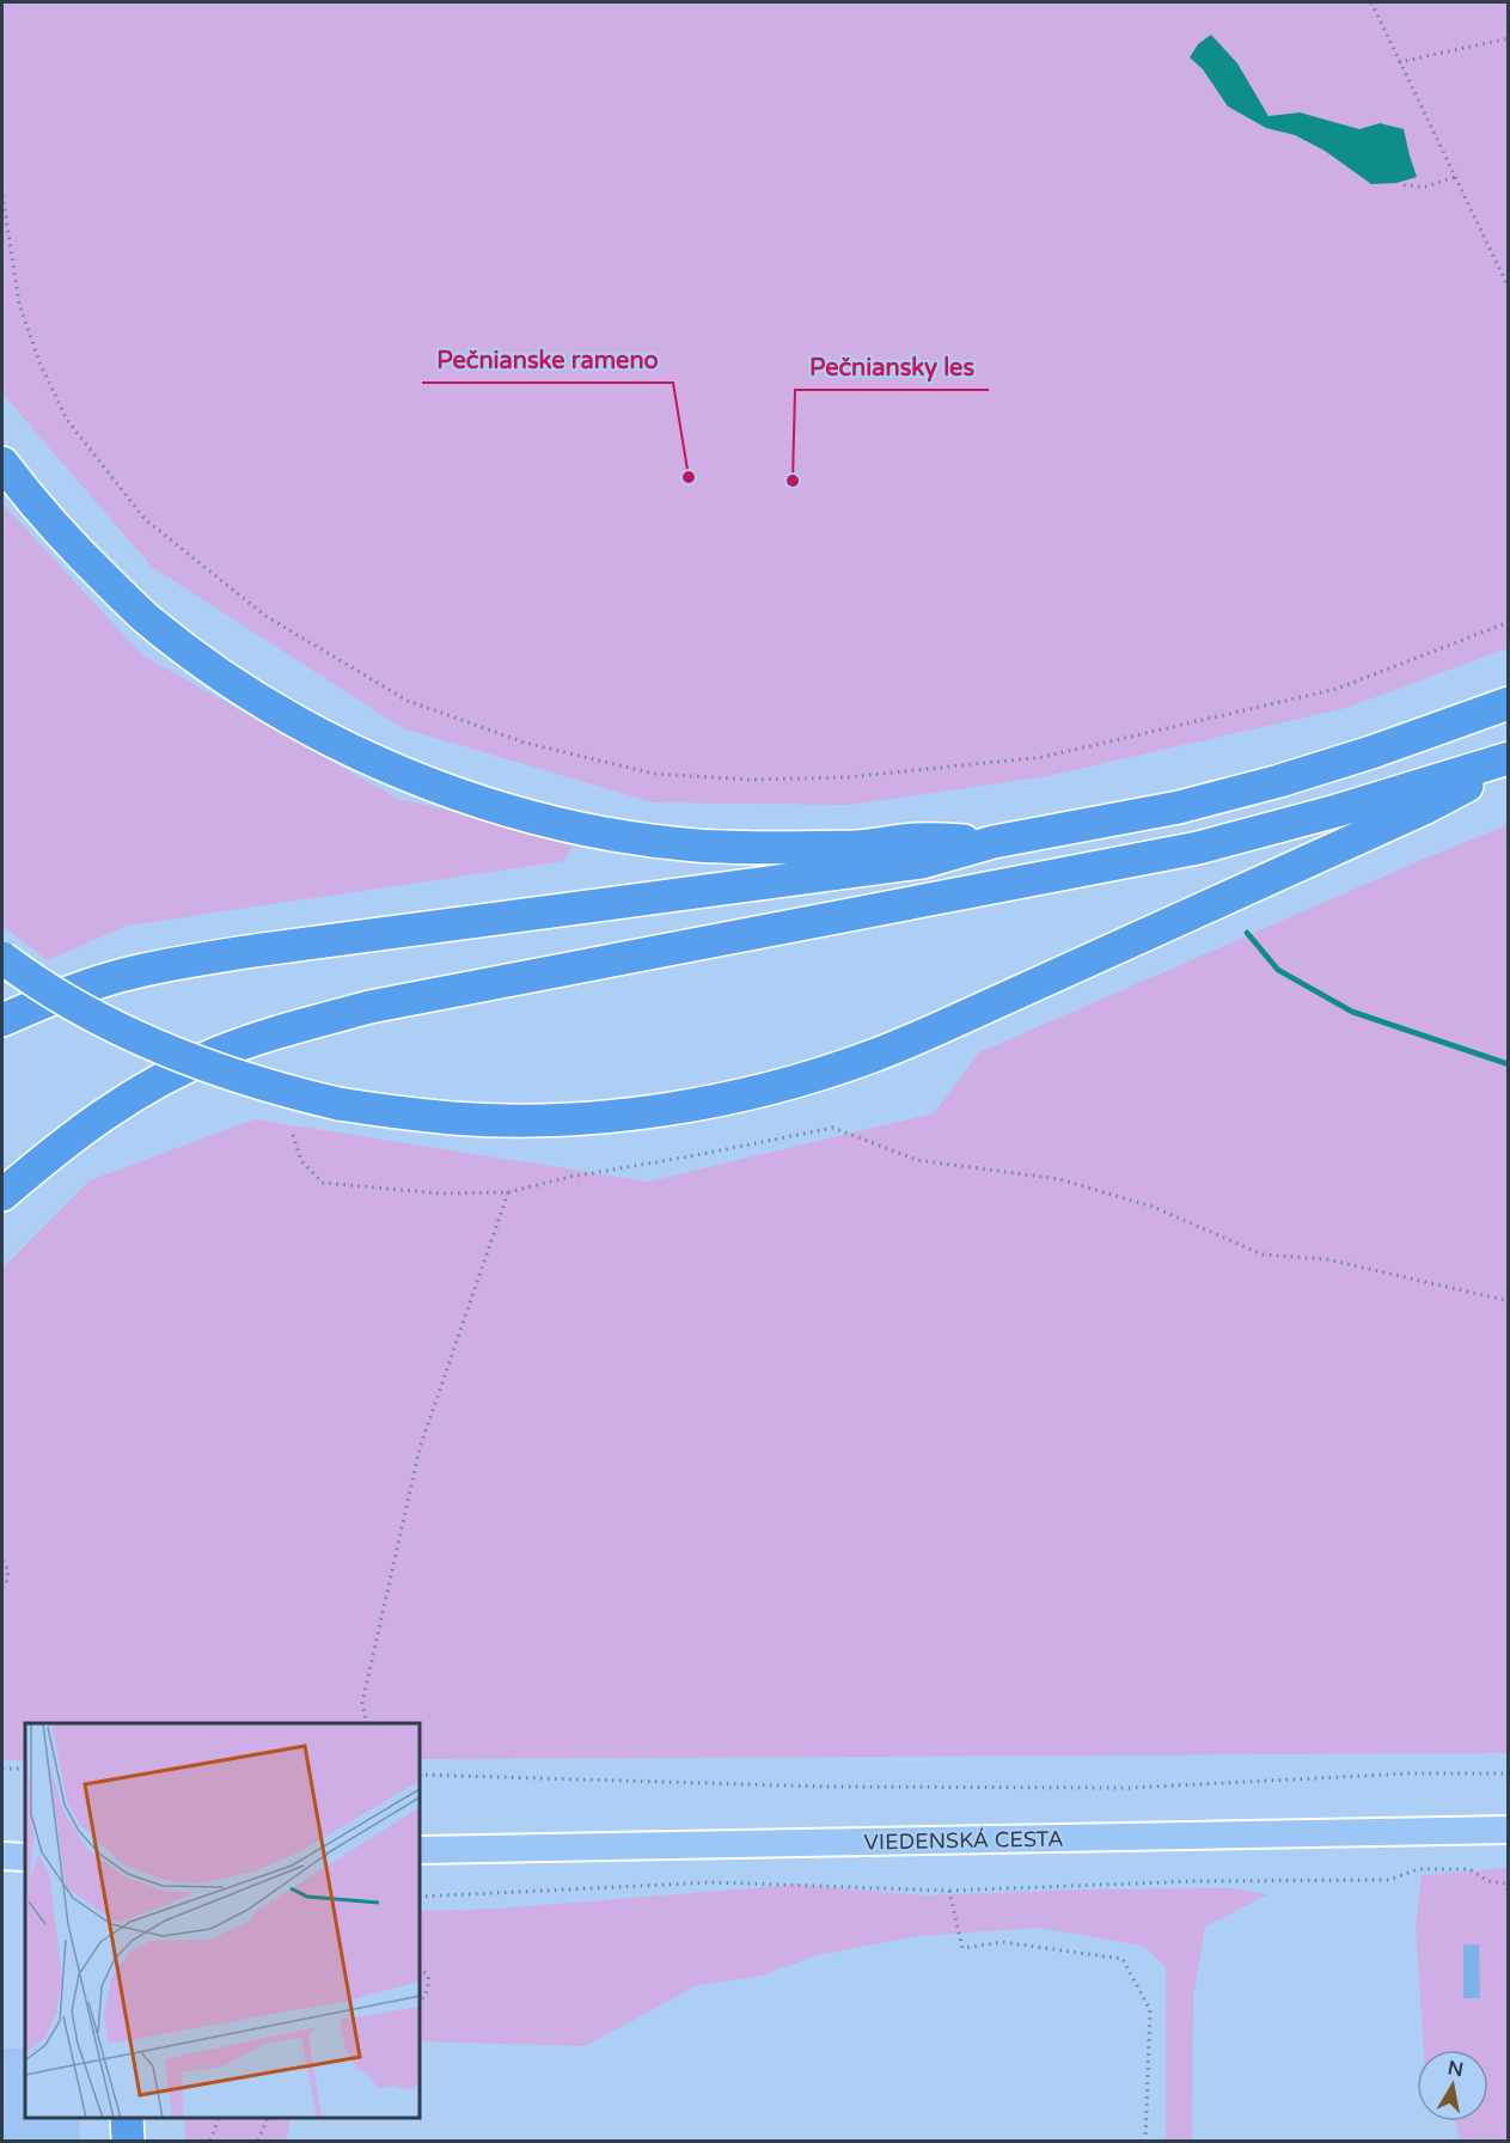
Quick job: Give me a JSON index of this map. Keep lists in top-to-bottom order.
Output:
{
  "streets": {
    "main road": ["VIEDENSKÁ CESTA"]
  },
  "places": ["Pečnianske rameno", "Pečniansky les"],
  "north": "top"
}
